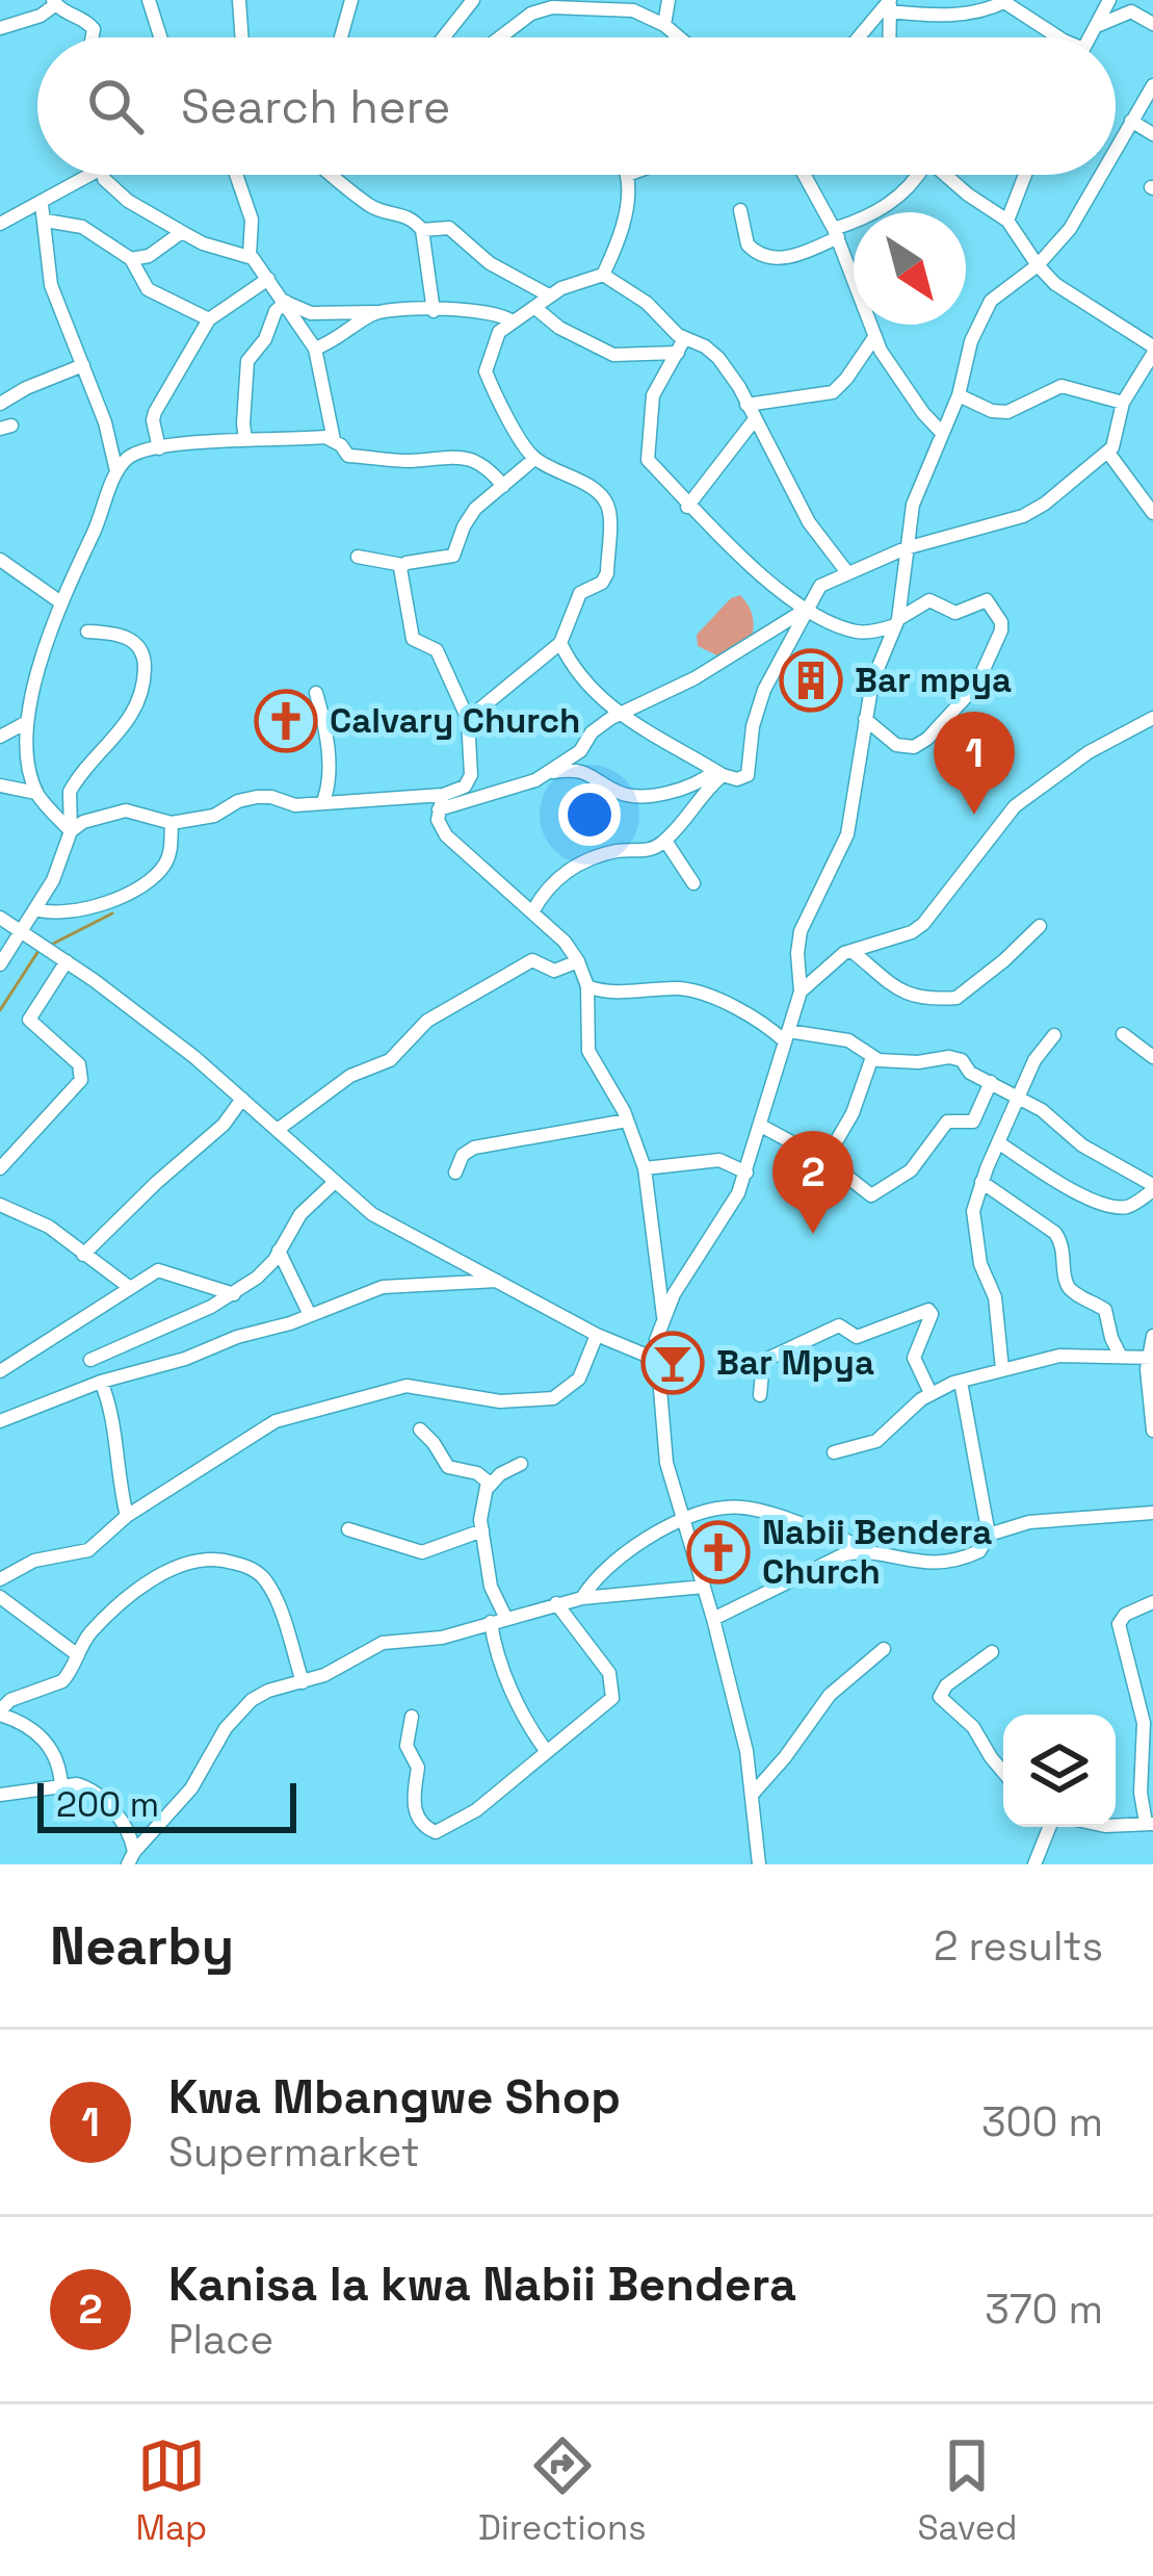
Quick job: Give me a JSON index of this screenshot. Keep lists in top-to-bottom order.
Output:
{
  "places": {
    "building": ["Bar mpya"],
    "church": ["Calvary Church", "Nabii Bendera Church"],
    "bar": ["Bar Mpya"]
  },
  "scale_bar": "200 m",
  "north": "bottom right",
  "page": {
    "search": "Search here",
    "pins": ["1", "2"],
    "scale": "200 m",
    "heading": ["Nearby", "2 results"],
    "list": [
      {
        "mark": "1",
        "name": "Kwa Mbangwe Shop",
        "note": "Supermarket",
        "value": "300 m"
      },
      {
        "mark": "2",
        "name": "Kanisa la kwa Nabii Bendera",
        "note": "Place",
        "value": "370 m"
      }
    ],
    "nav": ["Map", "Directions", "Saved"]
  }
}
